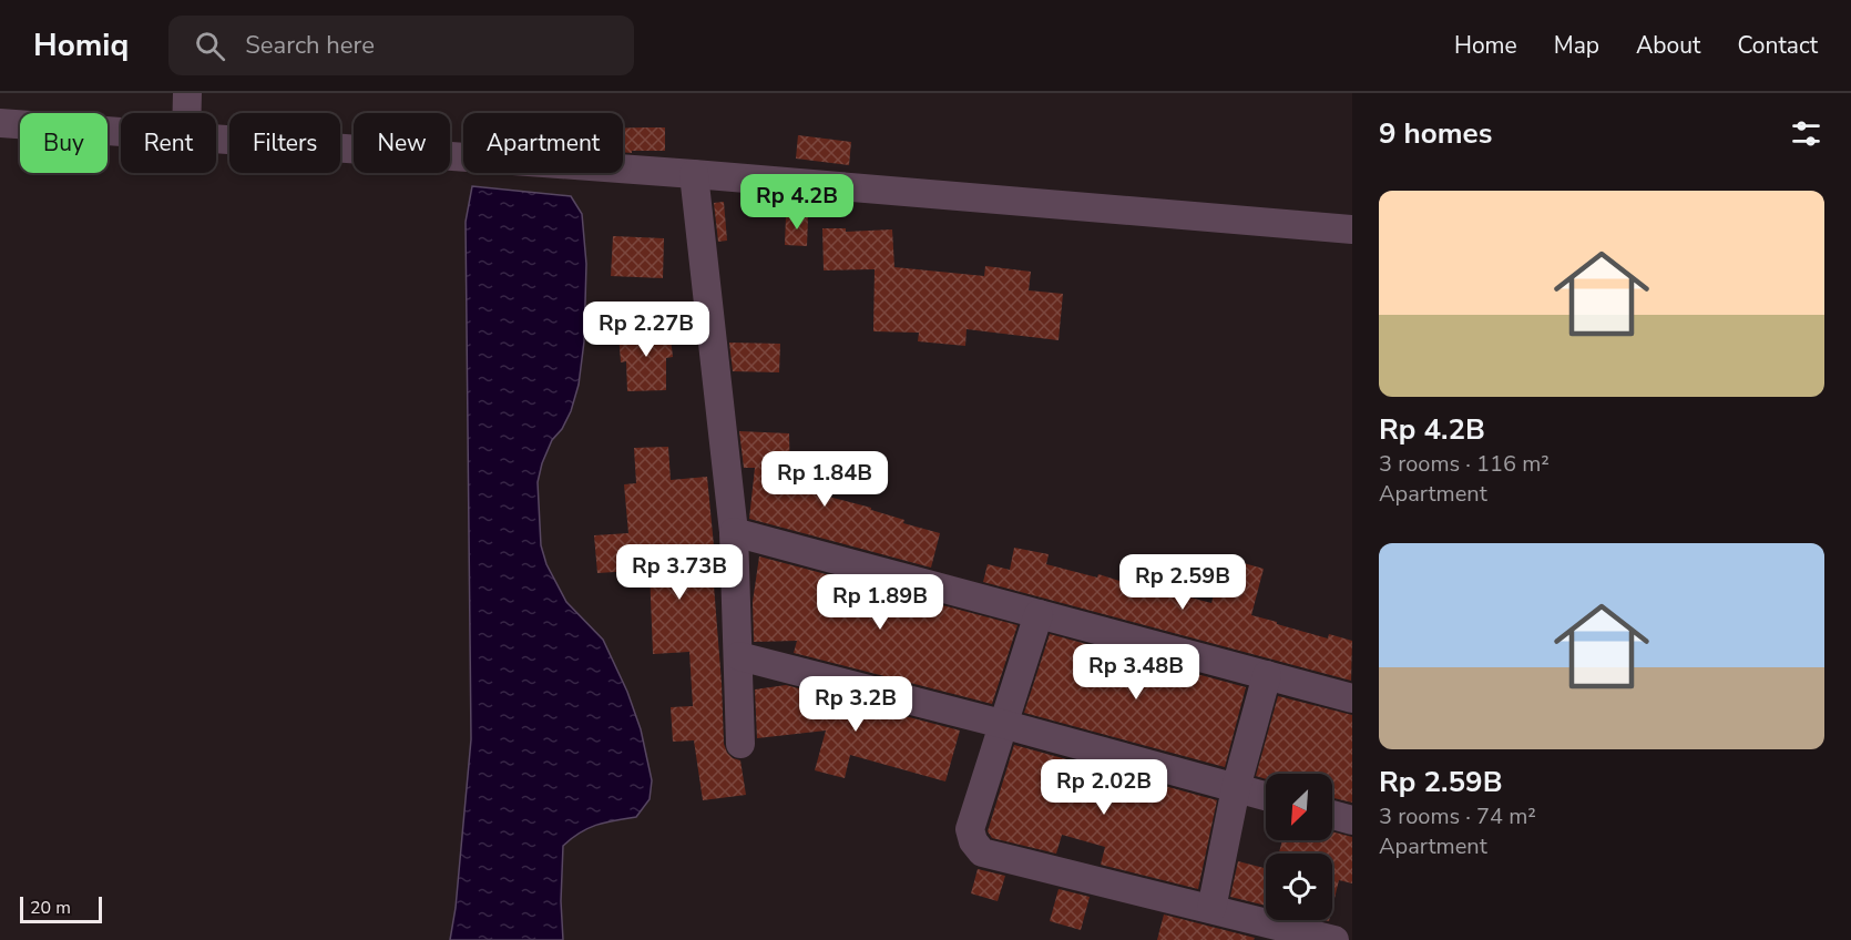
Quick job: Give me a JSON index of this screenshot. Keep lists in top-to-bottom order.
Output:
{
  "scale_bar": "20 m",
  "north": "bottom left",
  "page": {
    "header": "Homiq",
    "search": "Search here",
    "nav": [
      "Home",
      "Map",
      "About",
      "Contact"
    ],
    "heading": "9 homes",
    "chip": [
      "Buy",
      "Rent",
      "Filters",
      "New",
      "Apartment"
    ],
    "list": [
      {
        "name": "Rp 4.2B",
        "note": "3 rooms · 116 m² · Apartment"
      },
      {
        "name": "Rp 2.59B",
        "note": "3 rooms · 74 m² · Apartment"
      }
    ],
    "price": [
      "Rp 4.2B",
      "Rp 2.27B",
      "Rp 1.84B",
      "Rp 3.73B",
      "Rp 2.59B",
      "Rp 1.89B",
      "Rp 3.48B",
      "Rp 3.2B",
      "Rp 2.02B"
    ],
    "scale": "20 m"
  }
}
